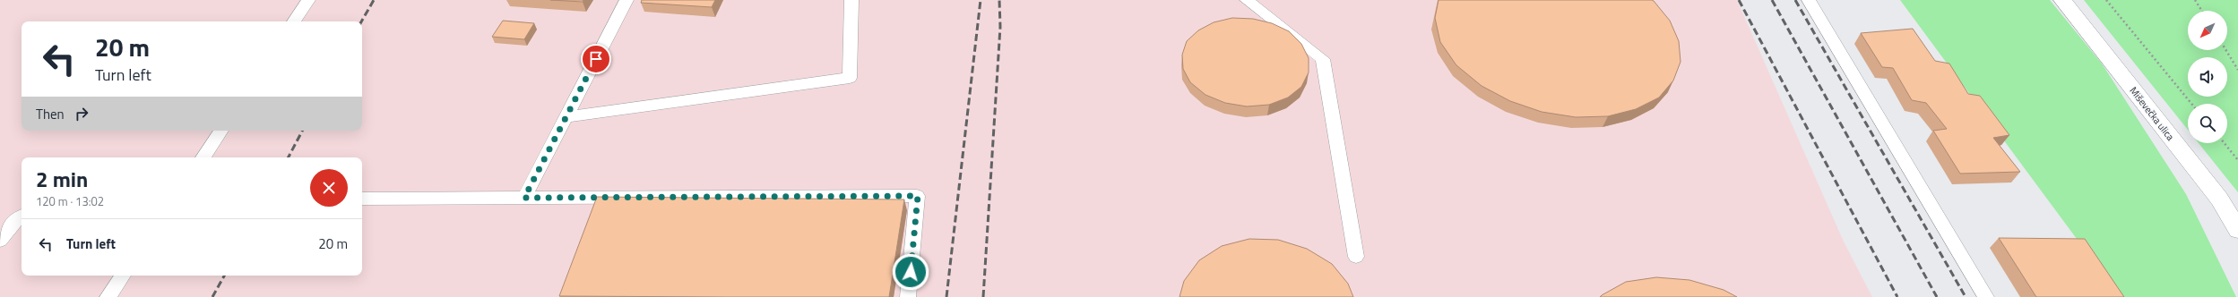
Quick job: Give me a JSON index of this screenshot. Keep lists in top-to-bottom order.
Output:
{
  "streets": {
    "street": ["Miševečka ulica"]
  },
  "north": "bottom left",
  "page": {
    "turn": ["20 m", "Turn left"],
    "then": "Then",
    "heading": ["2 min", "120 m · 13:02"],
    "list": [
      {
        "name": "Turn left",
        "value": "20 m"
      }
    ]
  }
}
